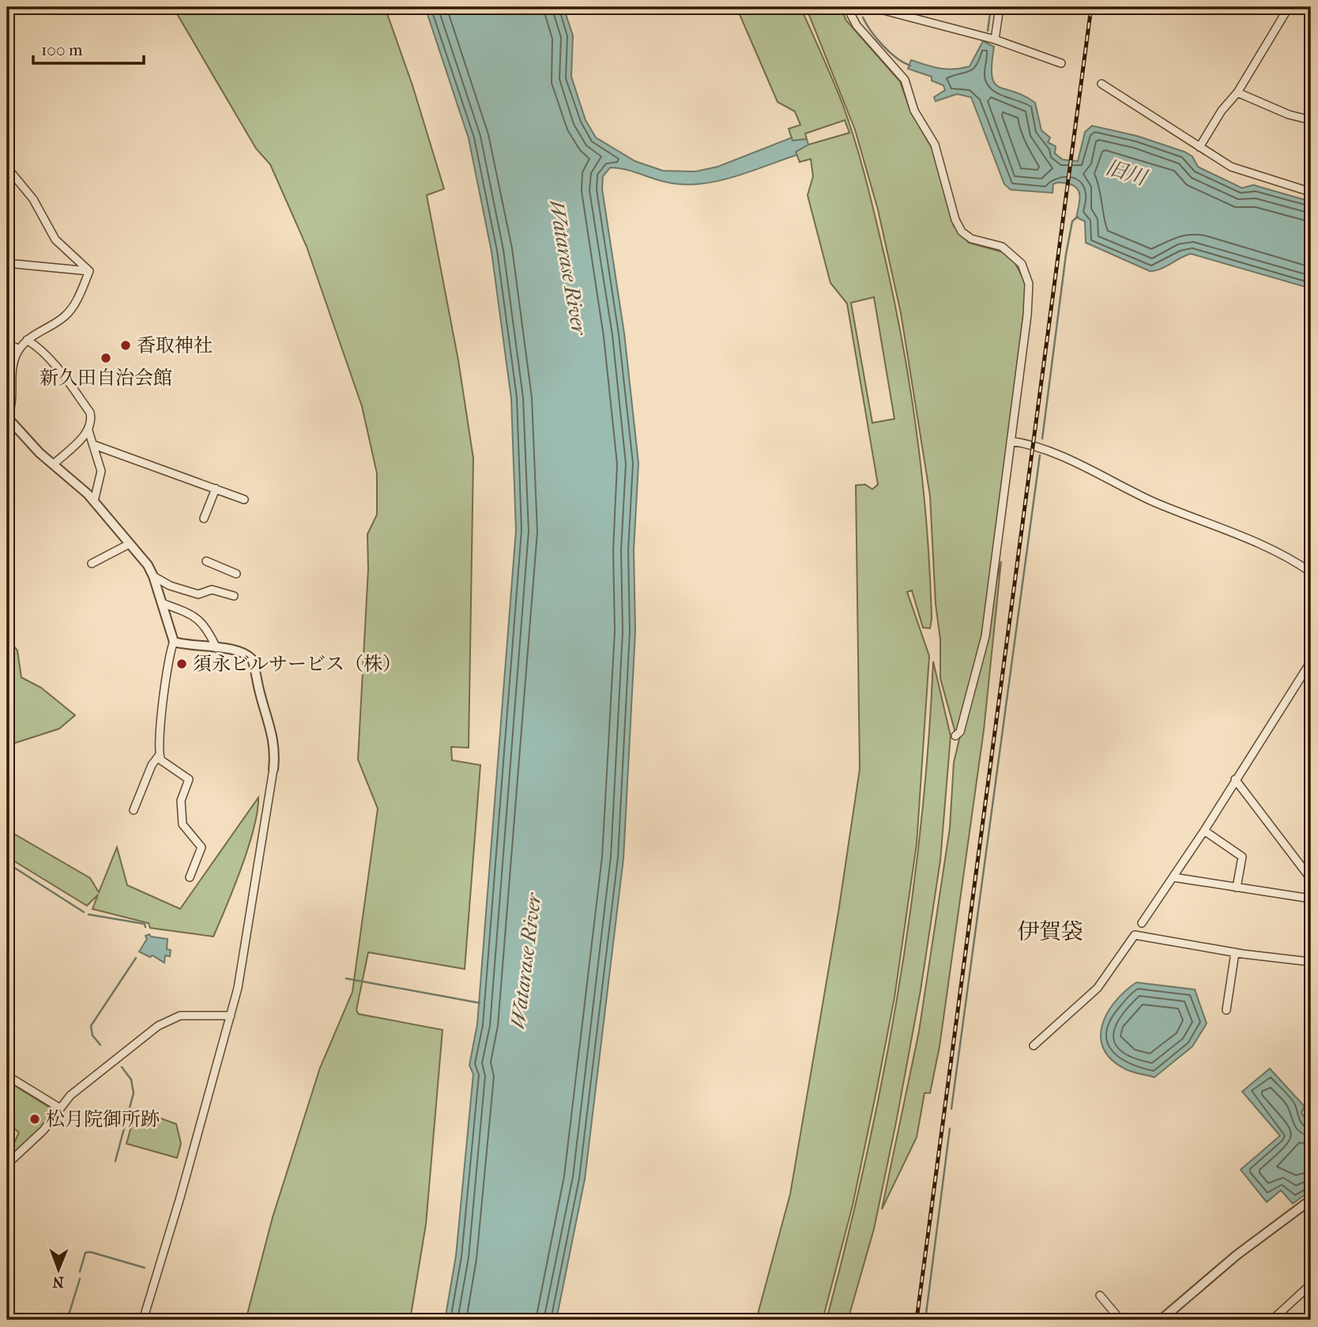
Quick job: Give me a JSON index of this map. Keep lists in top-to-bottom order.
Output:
{
  "districts": ["伊賀袋"],
  "water": ["旧川", "Watarase River"],
  "places": [
    "香取神社",
    "新久田自治会館",
    "須永ビルサービス（株）",
    "松月院御所跡"
  ],
  "scale_bar": "100 m",
  "north": "bottom"
}
